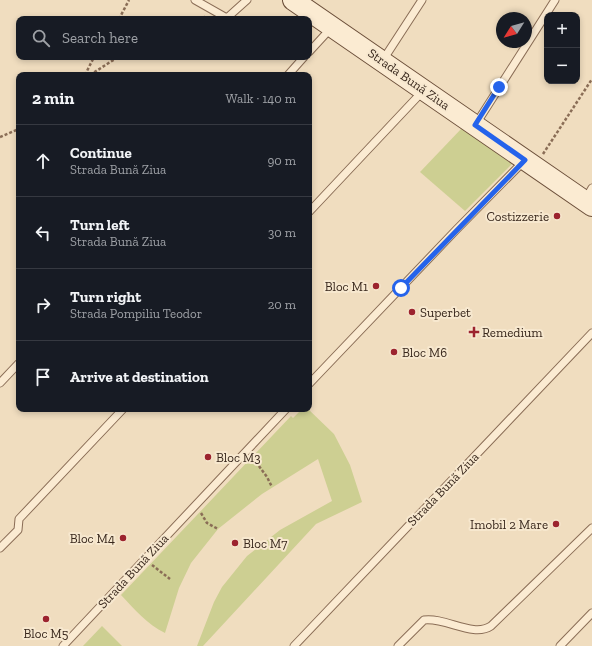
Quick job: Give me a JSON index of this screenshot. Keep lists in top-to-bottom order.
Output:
{
  "streets": {
    "main road": ["Strada Bună Ziua"]
  },
  "places": {
    "other": [
      "Costizzerie",
      "Bloc M1",
      "Superbet",
      "Bloc M6",
      "Bloc M3",
      "Imobil 2 Mare",
      "Bloc M4",
      "Bloc M7",
      "Bloc M5"
    ],
    "health": ["Remedium"]
  },
  "north": "bottom left",
  "page": {
    "map_buttons": ["+", "−"],
    "search": "Search here",
    "heading": ["2 min", "Walk · 140 m"],
    "list": [
      ["Continue", "Strada Bună Ziua", "90 m"],
      ["Turn left", "Strada Bună Ziua", "30 m"],
      ["Turn right", "Strada Pompiliu Teodor", "20 m"],
      "Arrive at destination"
    ]
  }
}
